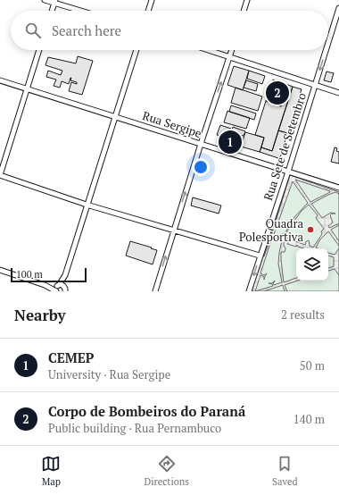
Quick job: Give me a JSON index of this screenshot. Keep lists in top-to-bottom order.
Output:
{
  "streets": {
    "street": ["Rua Sergipe", "Rua Sete de Setembro"]
  },
  "crossings": [
    ["Rua Sergipe", "Rua Sete de Setembro"]
  ],
  "one_way": ["Rua Sete de Setembro"],
  "places": ["Quadra Polesportiva"],
  "scale_bar": "100 m",
  "page": {
    "search": "Search here",
    "pins": ["2", "1"],
    "scale": "100 m",
    "heading": ["Nearby", "2 results"],
    "list": [
      {
        "mark": "1",
        "name": "CEMEP",
        "note": "University · Rua Sergipe",
        "value": "50 m"
      },
      {
        "mark": "2",
        "name": "Corpo de Bombeiros do Paraná",
        "note": "Public building · Rua Pernambuco",
        "value": "140 m"
      }
    ],
    "nav": ["Map", "Directions", "Saved"]
  }
}
